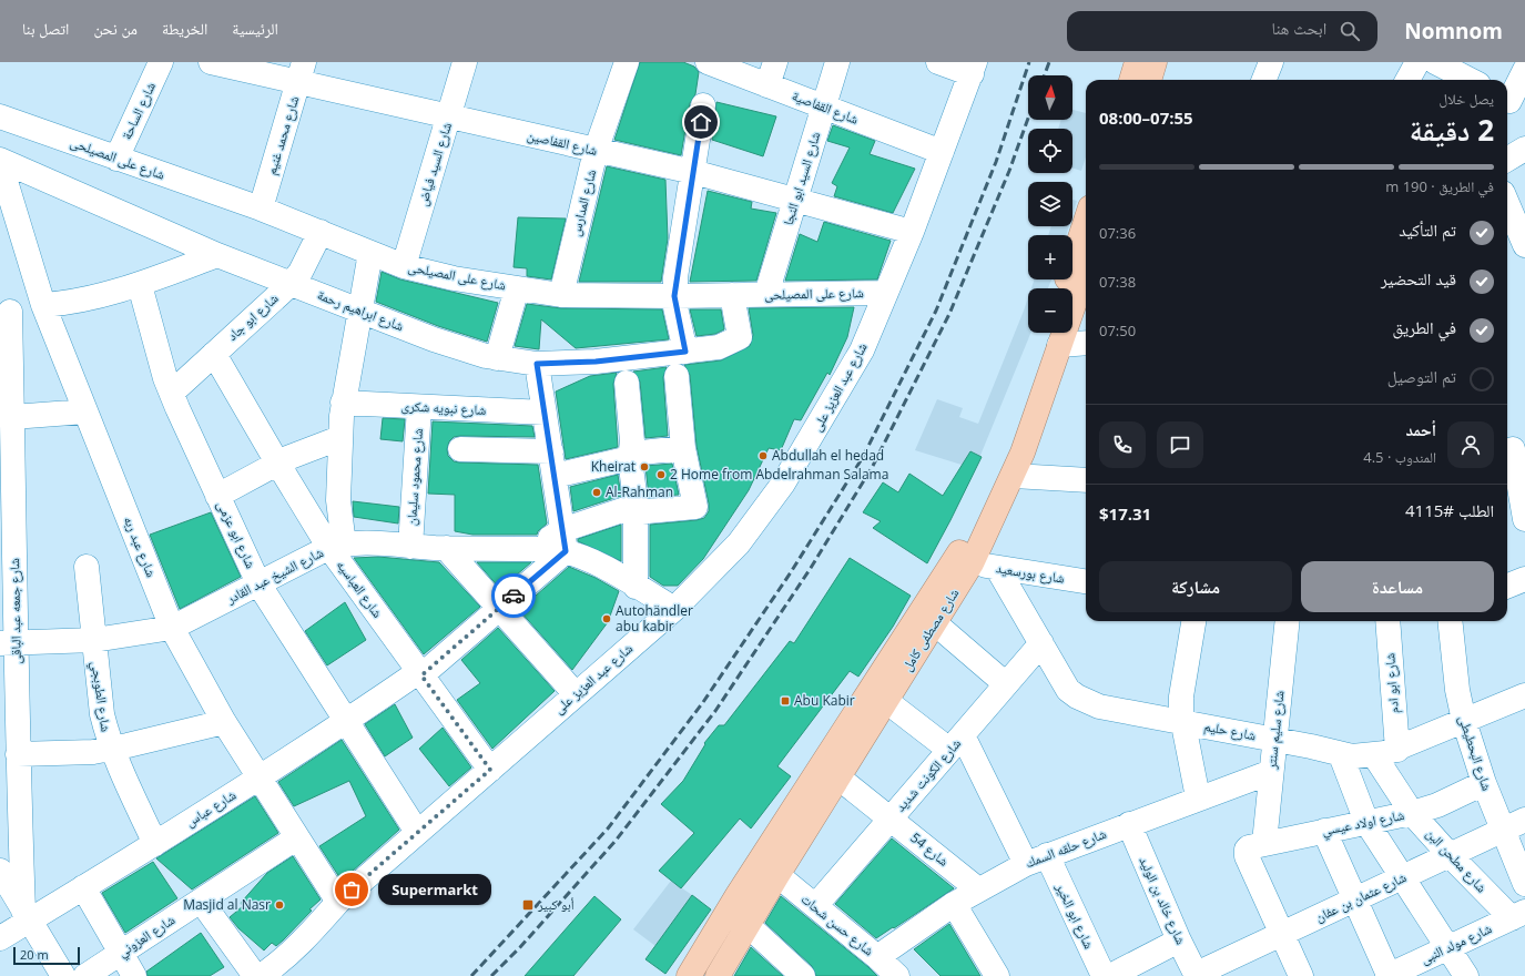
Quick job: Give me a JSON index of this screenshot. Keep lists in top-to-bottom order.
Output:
{
  "streets": {
    "main road": ["شارع مصطفى كامل"],
    "street": [
      "شارع القفاصية",
      "شارع الساحة",
      "شارع محمد غنيم",
      "شارع القفاصين",
      "شارع على المصيلحى",
      "شارع السيد فياض",
      "شارع السيد ابو النجا",
      "شارع المدارس",
      "شارع ابراهيم رحمة",
      "شارع ابو جاد",
      "شارع عبد العزيز على",
      "شارع نبويه شكرى",
      "شارع محمود سليمان",
      "شارع ابو عزمى",
      "شارع عبد ربه",
      "شارع بورسعيد",
      "شارع الشيخ عبد القادر",
      "شارع العباسيه",
      "شارع جمعه عبد الباقى",
      "شارع ابو ادم",
      "شارع الطوبجي",
      "شارع سليم سنتر",
      "شارع حليم",
      "شارع البحطيطى",
      "شارع الكونت شديد",
      "شارع عباس",
      "شارع اولاد عيسي",
      "شارع حلقه السمك",
      "شارع 54",
      "شارع مطحن البن",
      "شارع عثمان بن عفان",
      "شارع خالد بن الوليد",
      "شارع ابو الخير",
      "شارع حسن شحات",
      "شارع العزوني",
      "شارع مولد النبى"
    ]
  },
  "crossings": [
    ["شارع القفاصية", "شارع السيد ابو النجا"],
    ["شارع القفاصية", "شارع عبد العزيز على"],
    ["شارع الساحة", "شارع على المصيلحى"],
    ["شارع محمد غنيم", "شارع القفاصين"],
    ["شارع محمد غنيم", "شارع على المصيلحى"],
    ["شارع القفاصين", "شارع السيد فياض"],
    ["شارع القفاصين", "شارع السيد ابو النجا"],
    ["شارع القفاصين", "شارع المدارس"],
    ["شارع القفاصين", "شارع عبد العزيز على"],
    ["شارع على المصيلحى", "شارع السيد فياض"],
    ["شارع على المصيلحى", "شارع السيد ابو النجا"],
    ["شارع على المصيلحى", "شارع المدارس"],
    ["شارع على المصيلحى", "شارع ابراهيم رحمة"],
    ["شارع على المصيلحى", "شارع ابو جاد"],
    ["شارع على المصيلحى", "شارع عبد العزيز على"],
    ["شارع ابراهيم رحمة", "شارع ابو جاد"],
    ["شارع ابو جاد", "شارع ابو عزمى"],
    ["شارع ابو جاد", "شارع العباسيه"],
    ["شارع عبد العزيز على", "شارع ابو عزمى"],
    ["شارع عبد العزيز على", "شارع عبد ربه"],
    ["شارع عبد العزيز على", "شارع الشيخ عبد القادر"],
    ["شارع عبد العزيز على", "شارع العباسيه"],
    ["شارع نبويه شكرى", "شارع محمود سليمان"],
    ["شارع محمود سليمان", "شارع الشيخ عبد القادر"],
    ["شارع ابو عزمى", "شارع الشيخ عبد القادر"],
    ["شارع ابو عزمى", "شارع عباس"],
    ["شارع عبد ربه", "شارع الشيخ عبد القادر"],
    ["شارع عبد ربه", "شارع عباس"],
    ["شارع عبد ربه", "شارع العزوني"],
    ["شارع بورسعيد", "شارع مصطفى كامل"],
    ["شارع بورسعيد", "شارع حليم"],
    ["شارع الشيخ عبد القادر", "شارع العباسيه"],
    ["شارع الشيخ عبد القادر", "شارع جمعه عبد الباقى"],
    ["شارع الشيخ عبد القادر", "شارع الطوبجي"],
    ["شارع الشيخ عبد القادر", "شارع عباس"],
    ["شارع العباسيه", "شارع عباس"],
    ["شارع جمعه عبد الباقى", "شارع عباس"],
    ["شارع مصطفى كامل", "شارع 54"],
    ["شارع مصطفى كامل", "شارع حسن شحات"],
    ["شارع ابو ادم", "شارع حليم"],
    ["شارع الطوبجي", "شارع عباس"],
    ["شارع سليم سنتر", "شارع حليم"],
    ["شارع سليم سنتر", "شارع اولاد عيسي"],
    ["شارع سليم سنتر", "شارع حلقه السمك"],
    ["شارع حليم", "شارع البحطيطى"],
    ["شارع حليم", "شارع الكونت شديد"],
    ["شارع حليم", "شارع مطحن البن"],
    ["شارع البحطيطى", "شارع اولاد عيسي"],
    ["شارع البحطيطى", "شارع عثمان بن عفان"],
    ["شارع الكونت شديد", "شارع 54"],
    ["شارع الكونت شديد", "شارع ابو الخير"],
    ["شارع الكونت شديد", "شارع حسن شحات"],
    ["شارع اولاد عيسي", "شارع مطحن البن"],
    ["شارع حلقه السمك", "شارع 54"],
    ["شارع حلقه السمك", "شارع خالد بن الوليد"],
    ["شارع حلقه السمك", "شارع ابو الخير"],
    ["شارع حلقه السمك", "شارع حسن شحات"],
    ["شارع مطحن البن", "شارع عثمان بن عفان"],
    ["شارع مطحن البن", "شارع مولد النبى"],
    ["شارع عثمان بن عفان", "شارع خالد بن الوليد"]
  ],
  "places": {
    "other": [
      "Abdullah el hedad",
      "Kheirat",
      "2 Home from Abdelrahman Salama",
      "Al-Rahman",
      "Autohändler abu kabir",
      "Supermarkt",
      "Masjid al Nasr"
    ],
    "transit": ["Abu Kabir", "أبو كبير"]
  },
  "scale_bar": "20 m",
  "north": "top",
  "page": {
    "header": "Nomnom",
    "search": "ابحث هنا",
    "nav": [
      "الرئيسية",
      "الخريطة",
      "من نحن",
      "اتصل بنا"
    ],
    "map_buttons": ["+", "−"],
    "heading": ["2 دقيقة", "يصل خلال", "07:55–08:00"],
    "panel": [
      "أحمد",
      "المندوب · 4.5",
      "الطلب #4115",
      "$17.31"
    ],
    "bar": "في الطريق · 190 m",
    "list": [
      ["تم التأكيد", "07:36"],
      ["قيد التحضير", "07:38"],
      ["في الطريق", "07:50"],
      "تم التوصيل"
    ],
    "buttons": ["مساعدة", "مشاركة"],
    "bubble": "Supermarkt",
    "scale": "20 m"
  }
}
